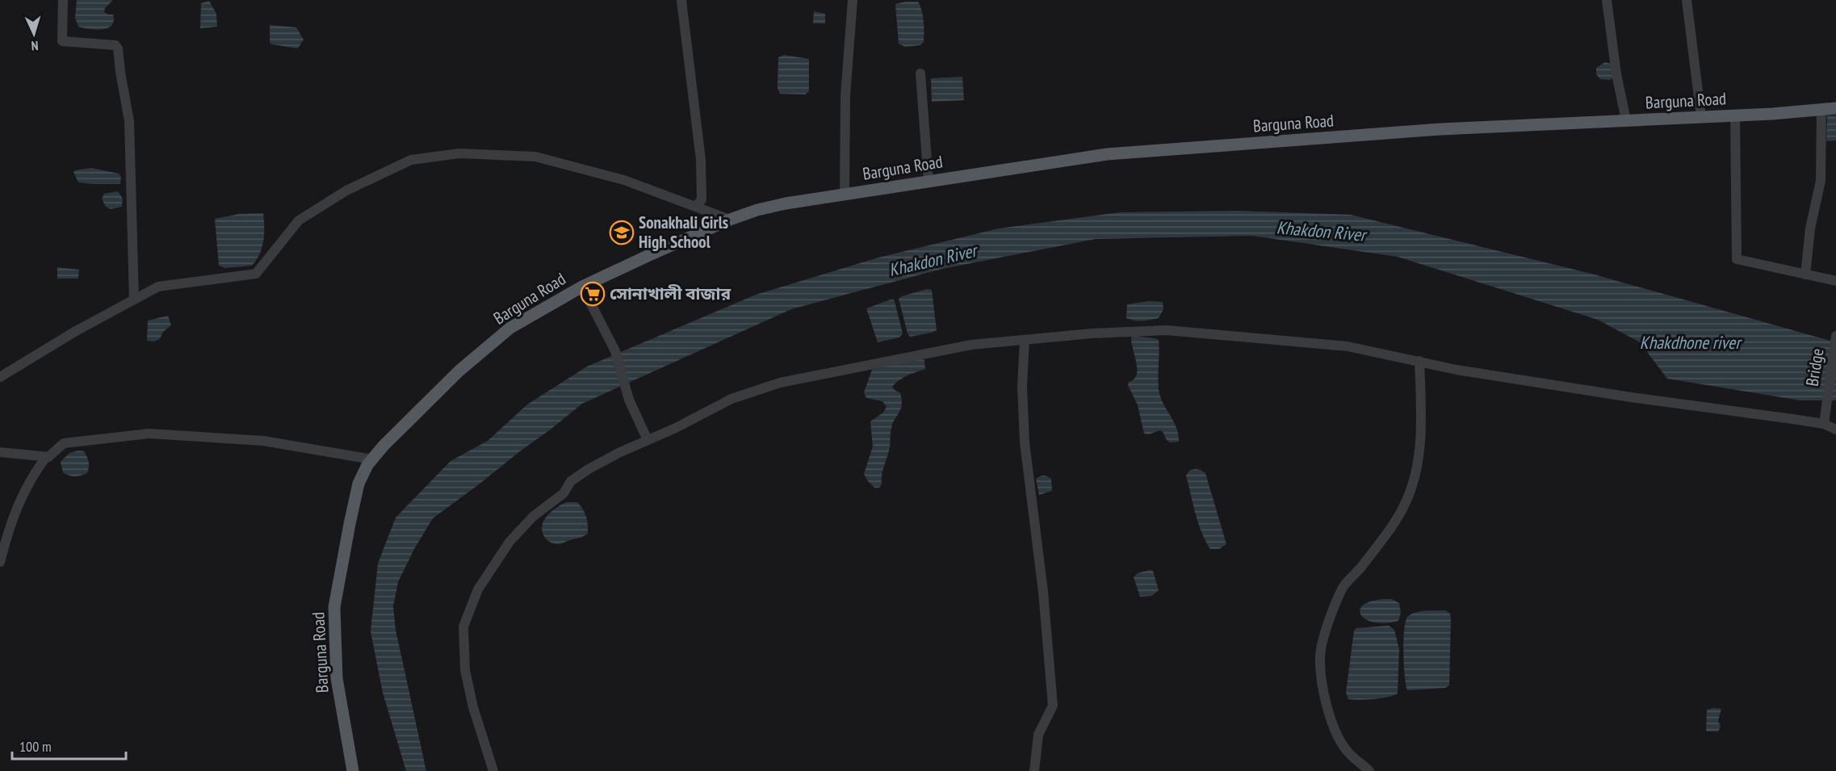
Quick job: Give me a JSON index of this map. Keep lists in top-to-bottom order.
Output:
{
  "streets": {
    "main road": ["Barguna Road"],
    "street": ["Bridge"]
  },
  "water": ["Khakdon River", "Khakdhone river"],
  "places": {
    "school or university": ["Sonakhali Girls High School"],
    "supermarket": ["সোনাখালী বাজার"]
  },
  "scale_bar": "100 m",
  "north": "bottom"
}
